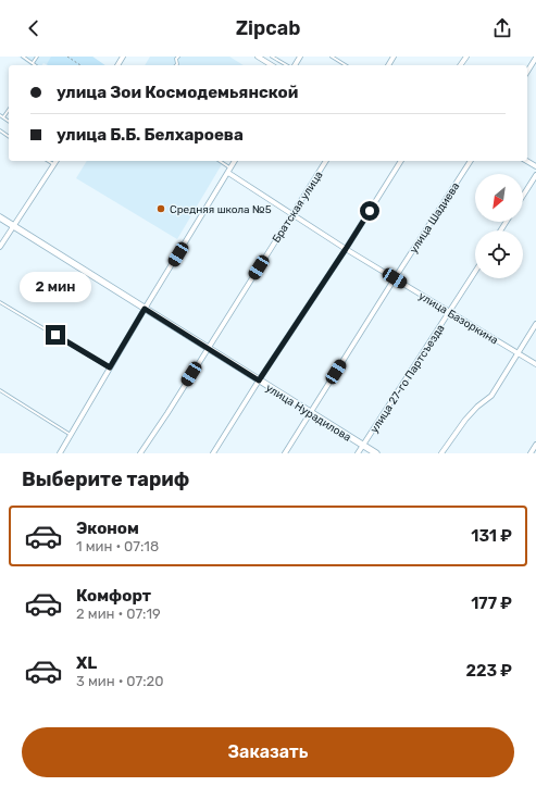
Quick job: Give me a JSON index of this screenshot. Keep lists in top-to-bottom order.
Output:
{
  "streets": {
    "street": [
      "Братская улица",
      "улица Шадиева",
      "улица Базоркина",
      "улица 27-го Партсъезда",
      "улица Нурадилова"
    ]
  },
  "crossings": [
    ["Братская улица", "улица Базоркина"],
    ["Братская улица", "улица Нурадилова"],
    ["улица Шадиева", "улица Базоркина"],
    ["улица Шадиева", "улица Нурадилова"],
    ["улица Базоркина", "улица 27-го Партсъезда"],
    ["улица 27-го Партсъезда", "улица Нурадилова"]
  ],
  "places": ["Средняя школа №5"],
  "north": "bottom left",
  "page": {
    "header": "Zipcab",
    "banner": ["улица Зои Космодемьянской", "улица Б.Б. Белхароева"],
    "bubble": "2 мин",
    "heading": "Выберите тариф",
    "list": [
      {
        "name": "Эконом",
        "note": "1 мин · 07:18",
        "value": "131 ₽"
      },
      {
        "name": "Комфорт",
        "note": "2 мин · 07:19",
        "value": "177 ₽"
      },
      {
        "name": "XL",
        "note": "3 мин · 07:20",
        "value": "223 ₽"
      }
    ],
    "buttons": "Заказать"
  }
}
